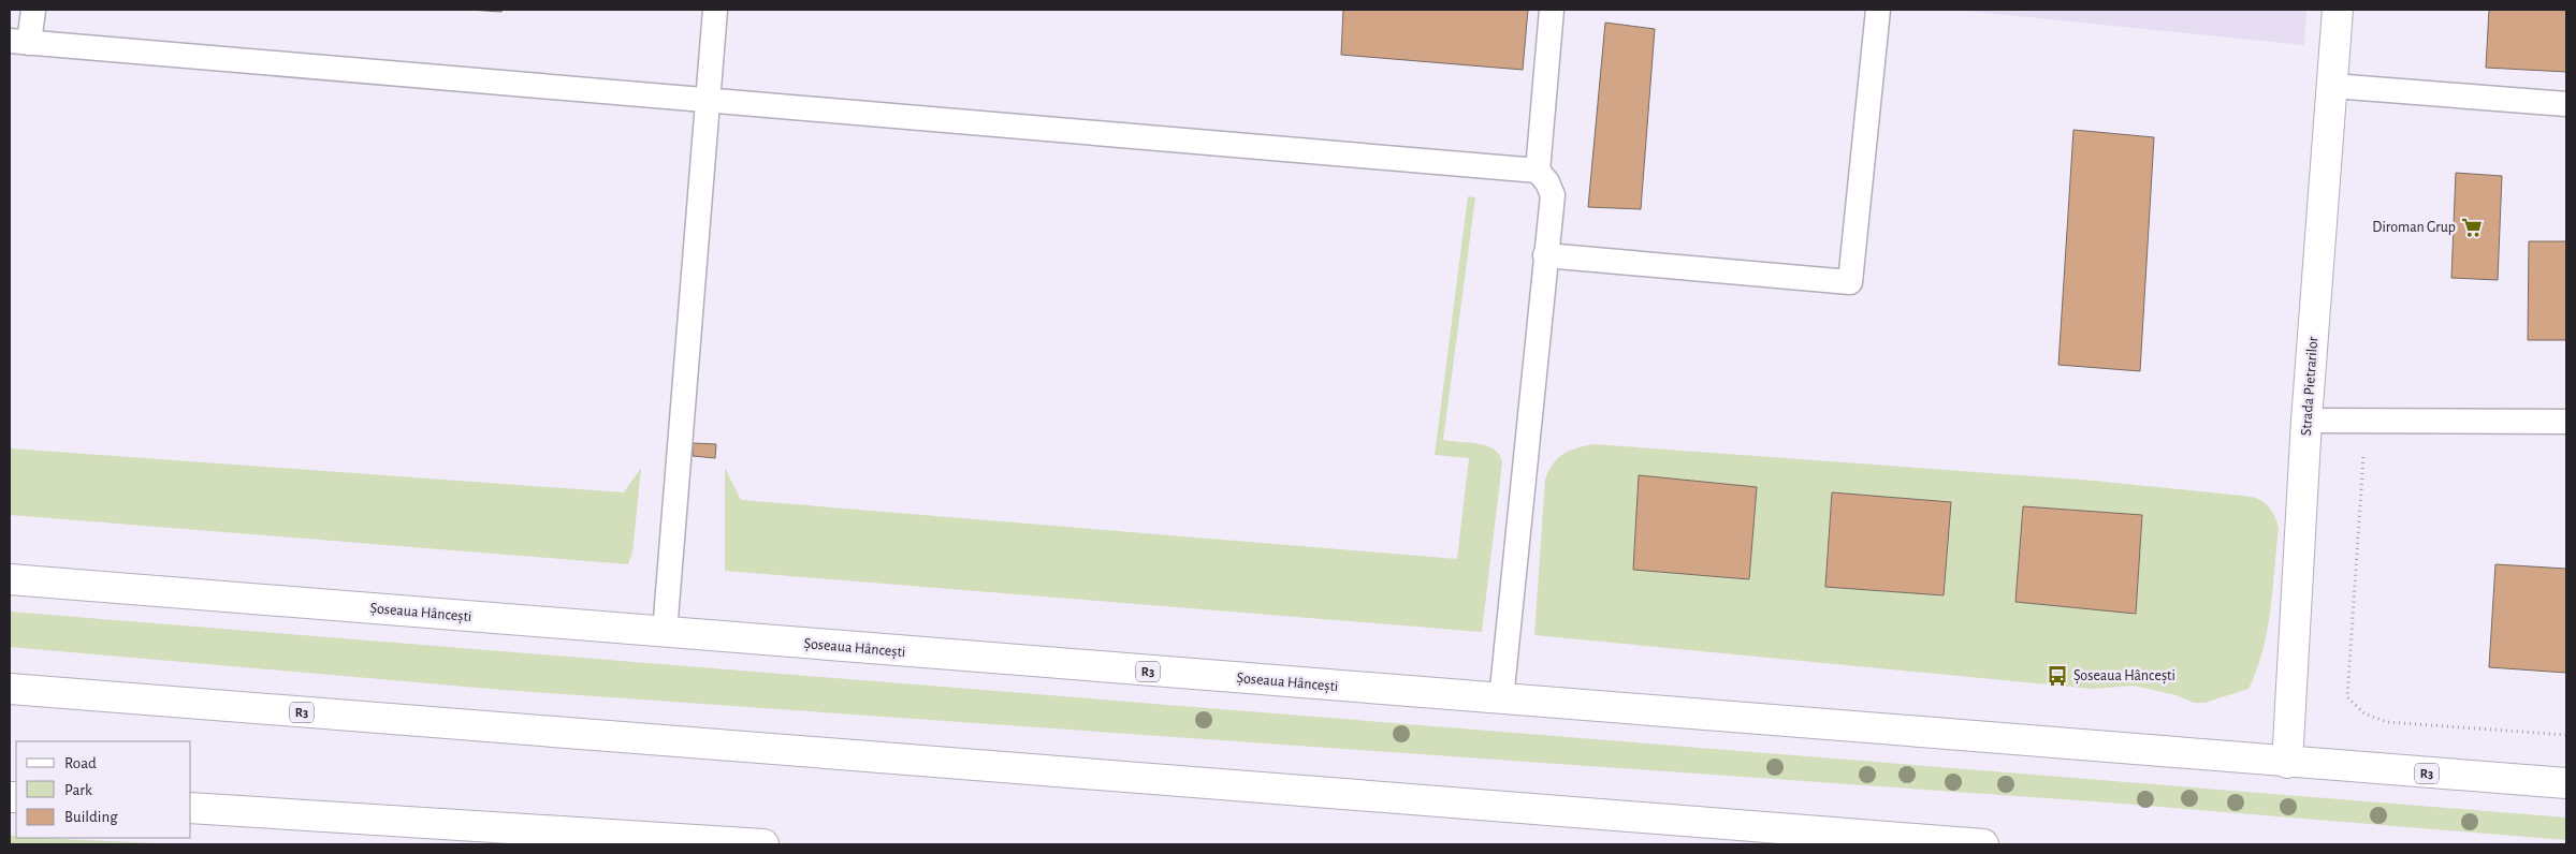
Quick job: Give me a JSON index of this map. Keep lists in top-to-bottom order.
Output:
{
  "streets": {
    "main road": ["Strada Pietrarilor", "Șoseaua Hâncești", "R3"]
  },
  "crossings": [
    ["Strada Pietrarilor", "Șoseaua Hâncești"]
  ],
  "places": {
    "supermarket": ["Diroman Grup"],
    "bus stop": ["Șoseaua Hâncești"]
  },
  "legend": ["Road", "Park", "Building"]
}
